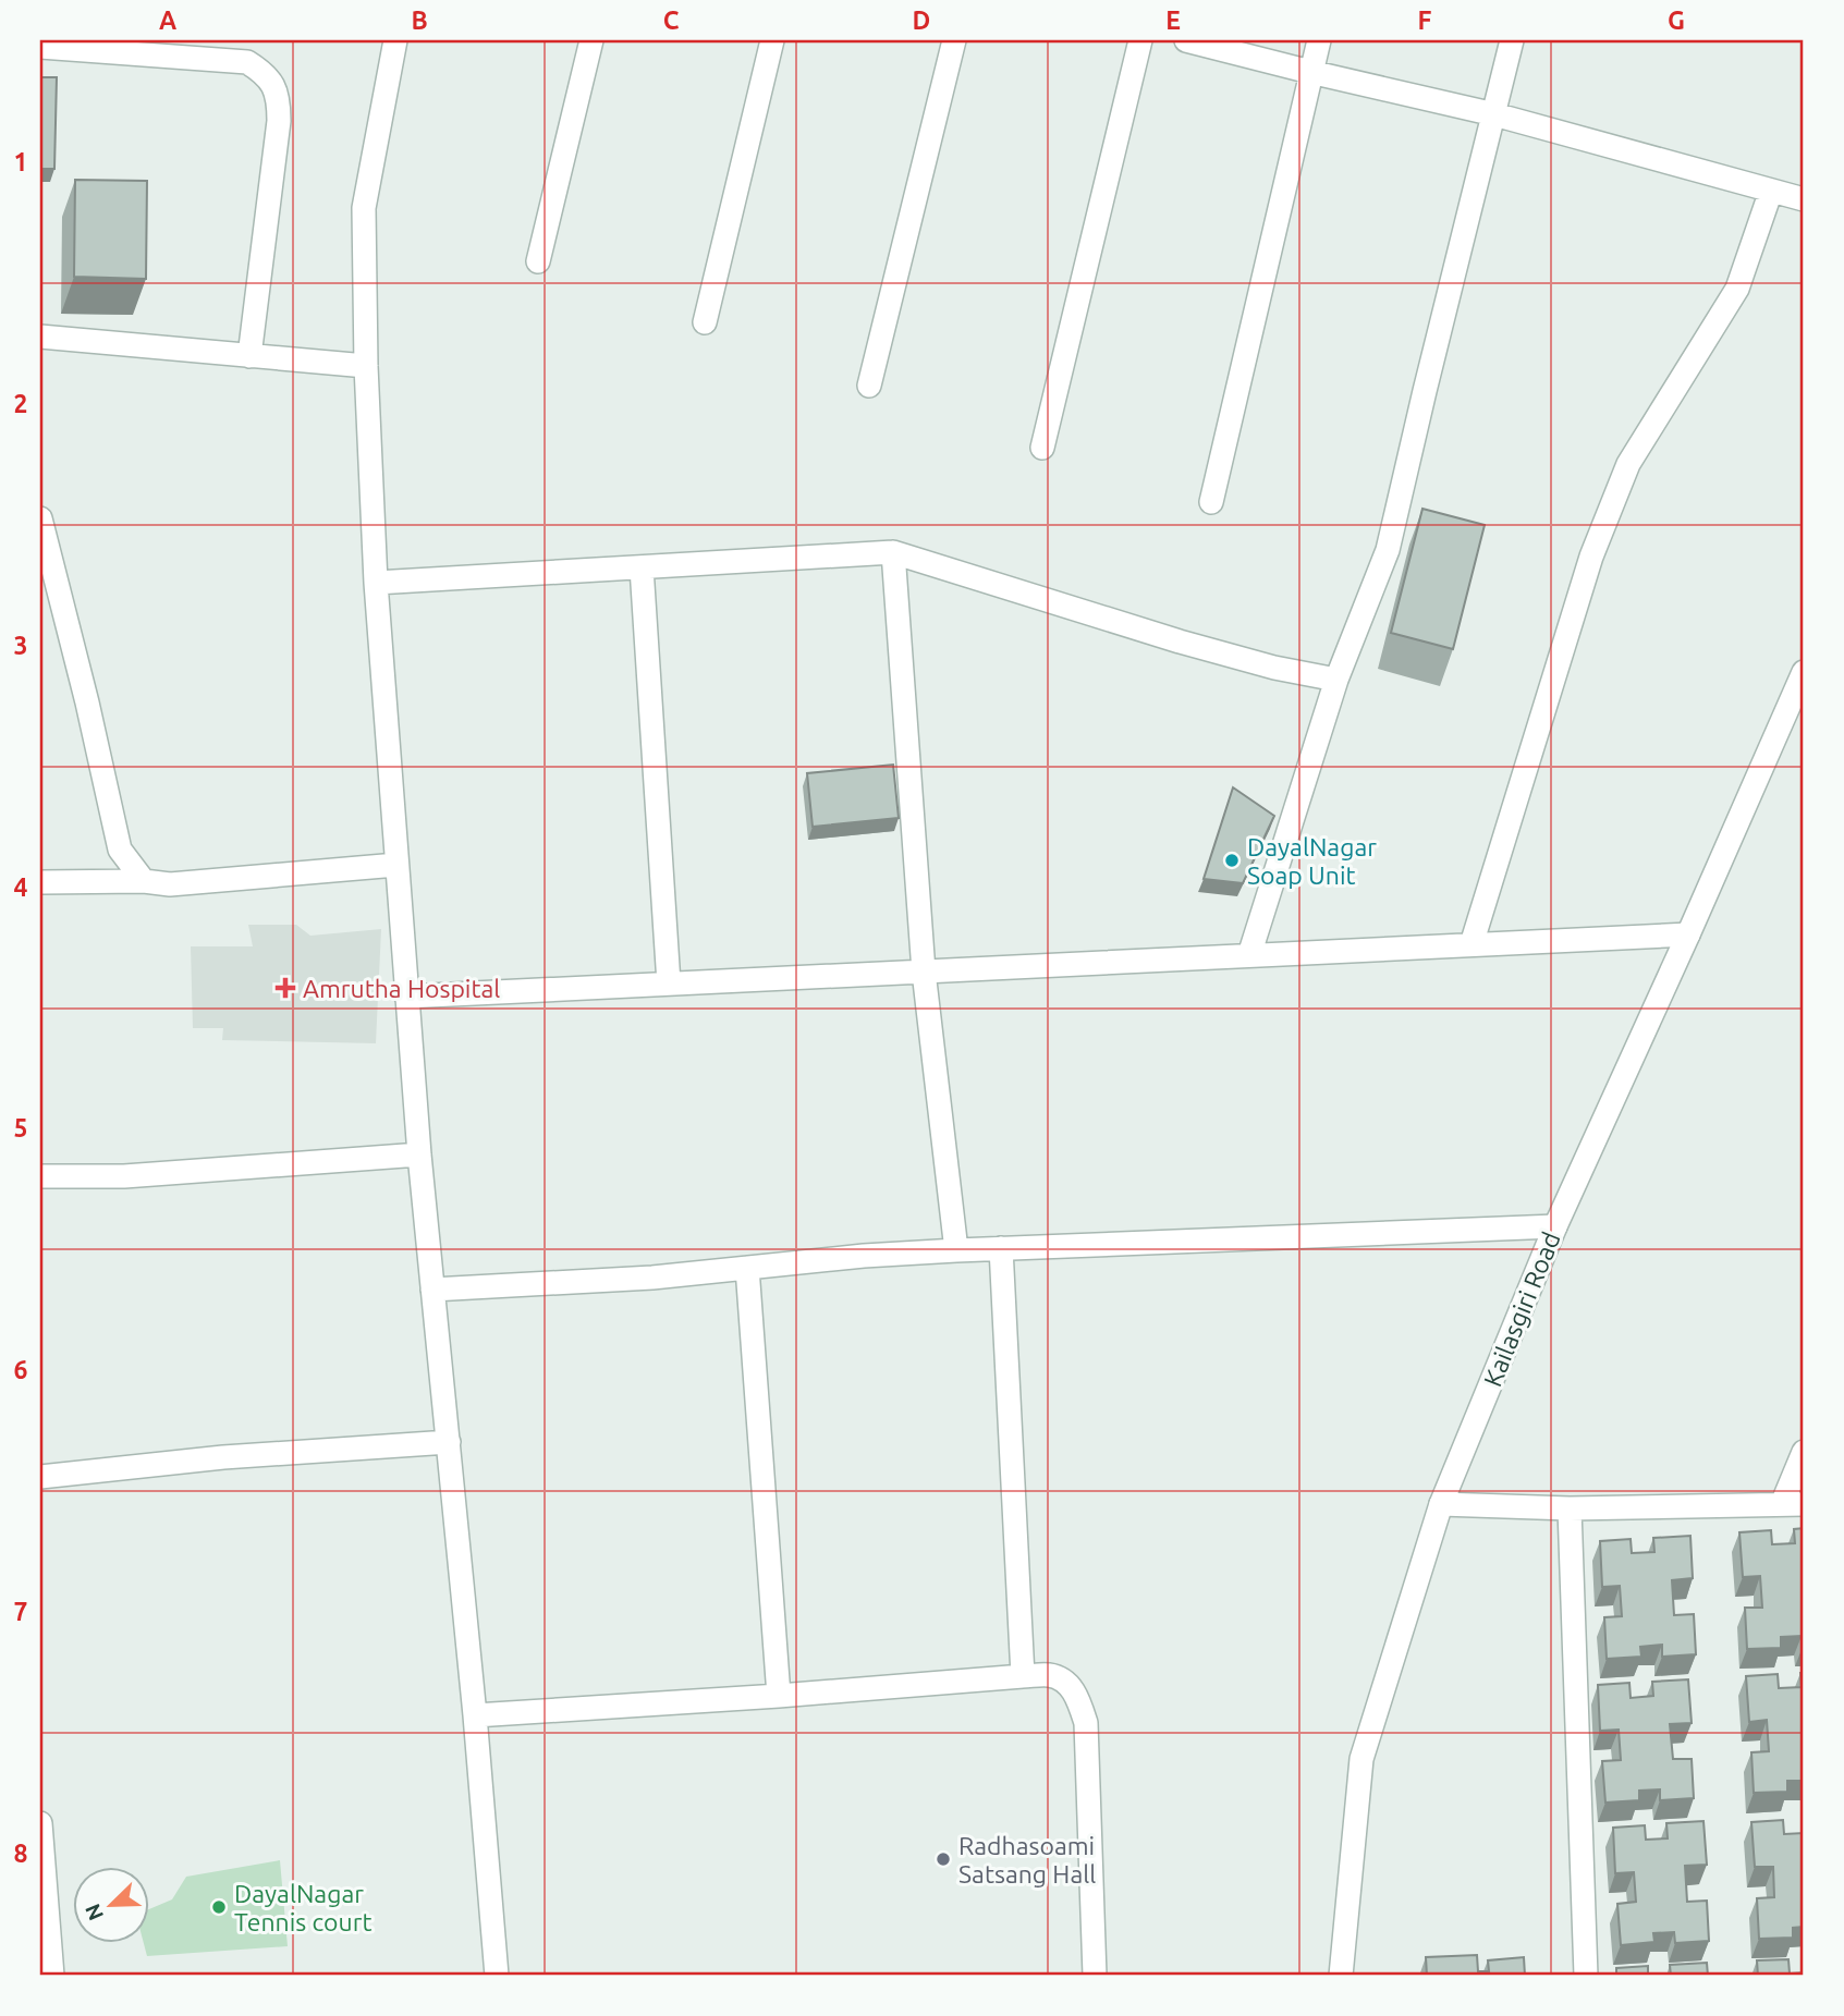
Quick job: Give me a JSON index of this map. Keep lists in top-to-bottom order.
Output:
{
  "streets": {
    "street": ["Kailasgiri Road"]
  },
  "places": {
    "other": ["DayalNagar Soap Unit", "Radhasoami Satsang Hall", "DayalNagar Tennis court"],
    "health": ["Amrutha Hospital"]
  },
  "north": "bottom left",
  "grid": {
    "columns": [
      "A",
      "B",
      "C",
      "D",
      "E",
      "F",
      "G"
    ],
    "rows": [
      "1",
      "2",
      "3",
      "4",
      "5",
      "6",
      "7",
      "8"
    ]
  }
}
